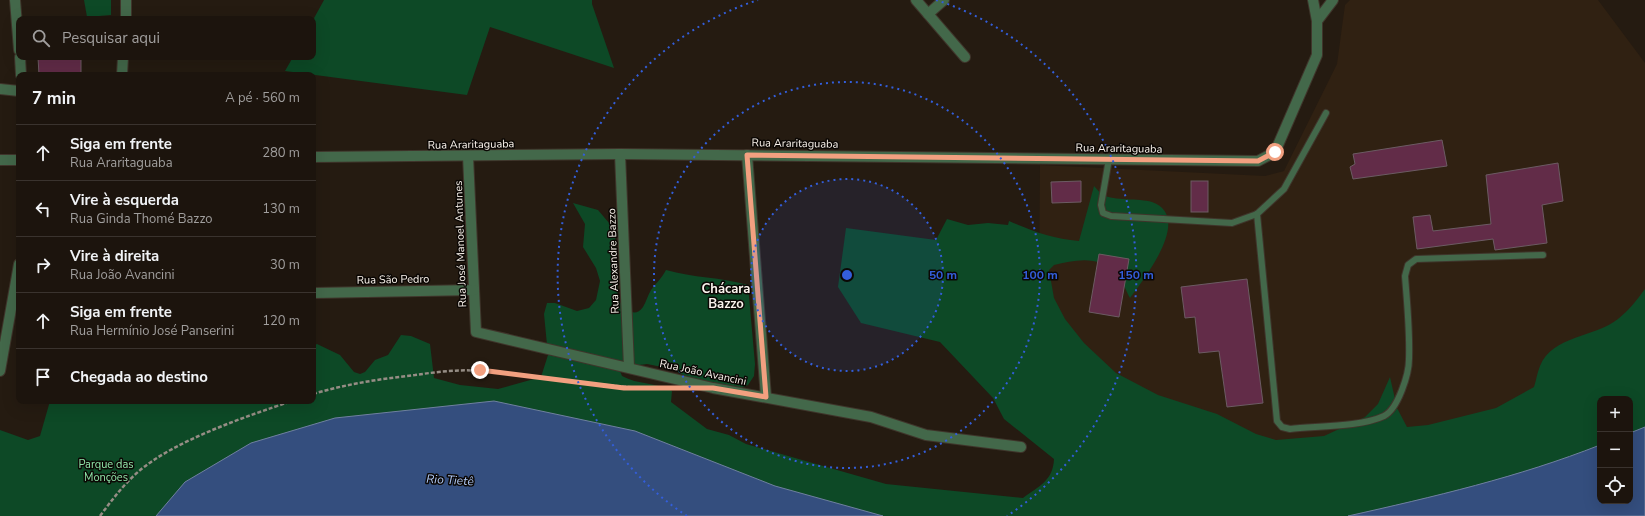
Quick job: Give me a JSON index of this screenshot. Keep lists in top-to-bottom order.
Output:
{
  "streets": {
    "street": [
      "Rua Araritaguaba",
      "Rua José Manoel Antunes",
      "Rua Alexandre Bazzo",
      "Rua São Pedro",
      "Rua João Avancini"
    ]
  },
  "crossings": [
    ["Rua Araritaguaba", "Rua José Manoel Antunes"],
    ["Rua Araritaguaba", "Rua Alexandre Bazzo"],
    ["Rua José Manoel Antunes", "Rua São Pedro"],
    ["Rua José Manoel Antunes", "Rua João Avancini"],
    ["Rua Alexandre Bazzo", "Rua João Avancini"]
  ],
  "districts": ["Chácara Bazzo"],
  "water": ["Rio Tietê"],
  "parks": ["Parque das Monções"],
  "page": {
    "search": "Pesquisar aqui",
    "heading": ["7 min", "A pé · 560 m"],
    "list": [
      ["Siga em frente", "Rua Araritaguaba", "280 m"],
      ["Vire à esquerda", "Rua Ginda Thomé Bazzo", "130 m"],
      ["Vire à direita", "Rua João Avancini", "30 m"],
      ["Siga em frente", "Rua Hermínio José Panserini", "120 m"],
      "Chegada ao destino"
    ],
    "map_buttons": ["+", "−"]
  },
  "rings": ["50 m", "100 m", "150 m"]
}
